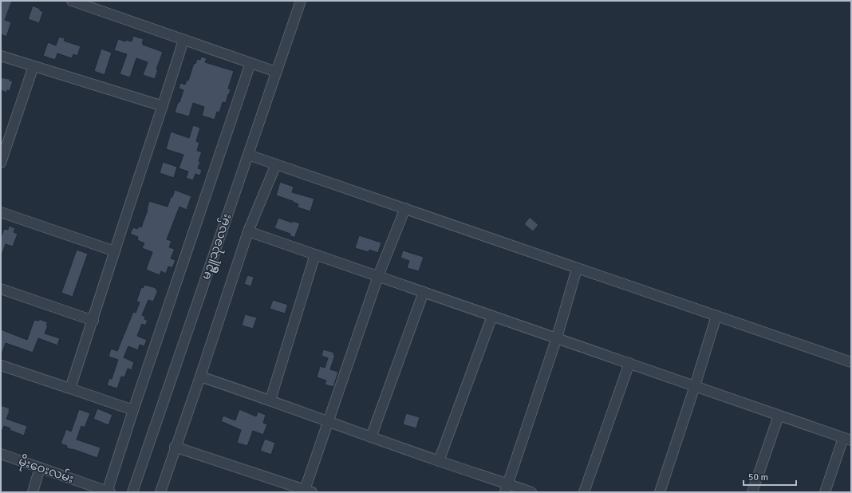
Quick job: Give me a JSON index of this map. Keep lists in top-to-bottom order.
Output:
{
  "streets": {
    "street": ["မဥ္ဇူသုခလမ်း", "မိုးဝေးလမ်း"]
  },
  "scale_bar": "50 m"
}
